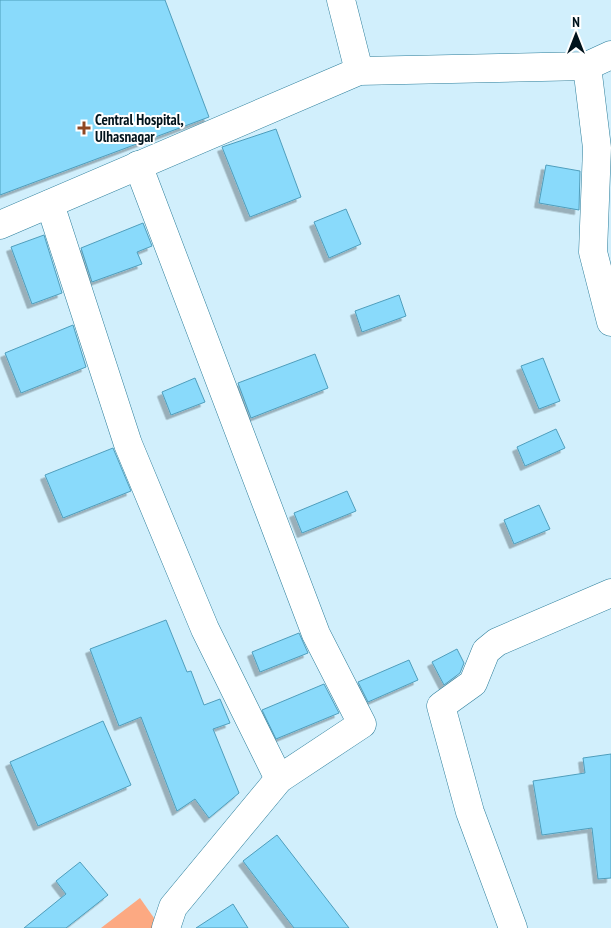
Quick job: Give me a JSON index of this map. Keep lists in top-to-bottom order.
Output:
{
  "places": {
    "health": ["Central Hospital, Ulhasnagar"]
  },
  "north": "top"
}
